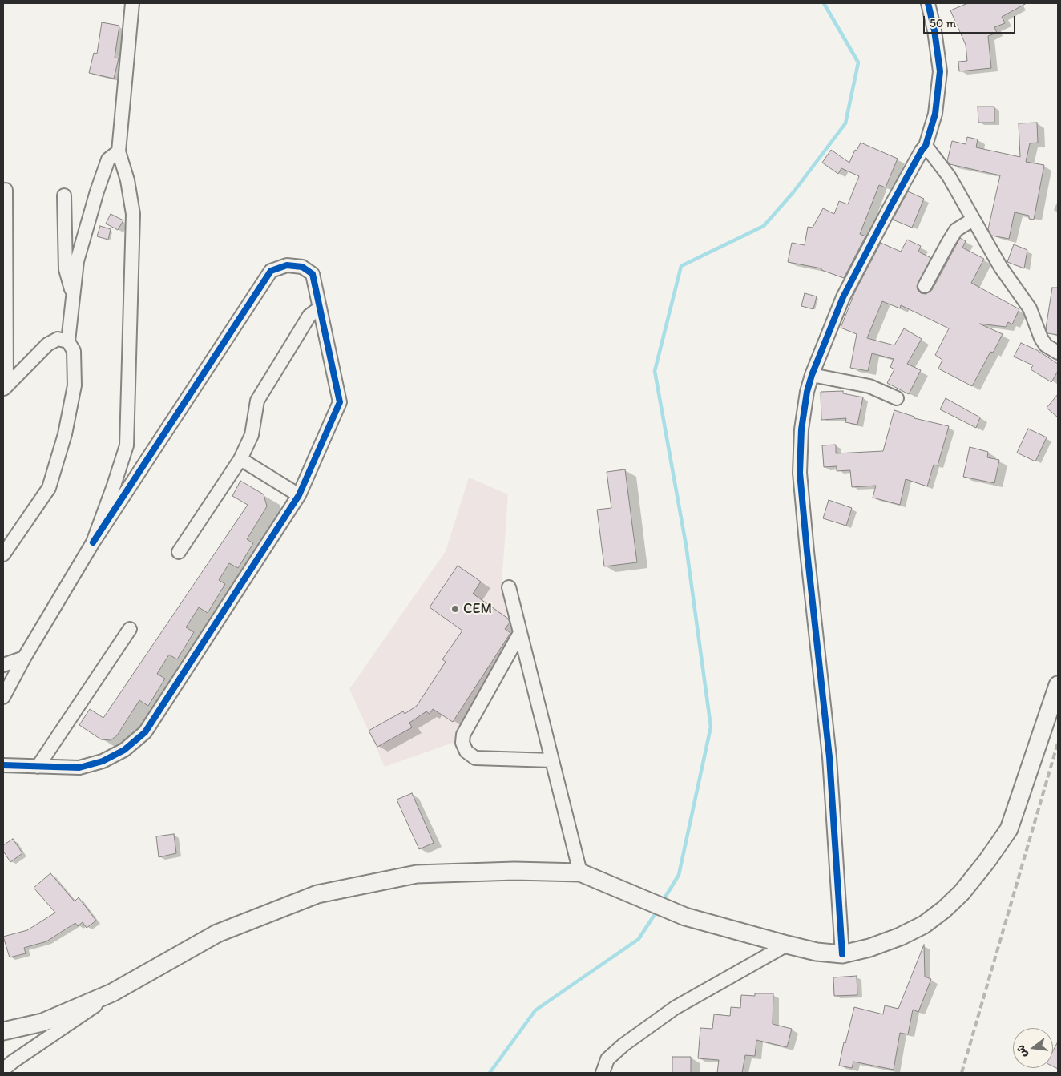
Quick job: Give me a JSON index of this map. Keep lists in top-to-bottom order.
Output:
{
  "places": ["CEM"],
  "scale_bar": "50 m",
  "north": "left"
}
